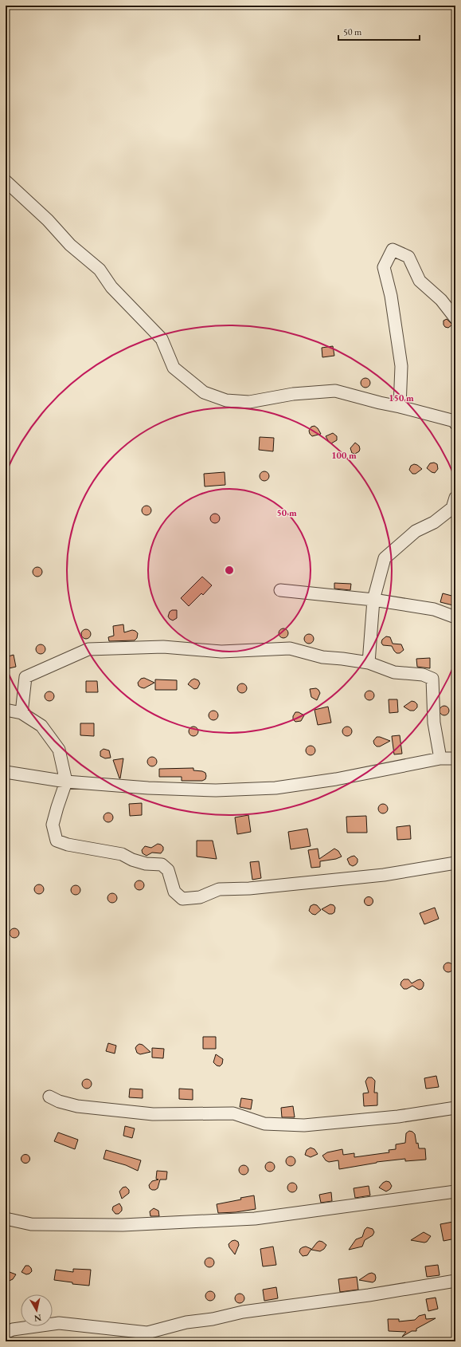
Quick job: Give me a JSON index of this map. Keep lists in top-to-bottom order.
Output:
{
  "scale_bar": "50 m",
  "north": "bottom",
  "rings": ["150 m", "100 m", "50 m"]
}
